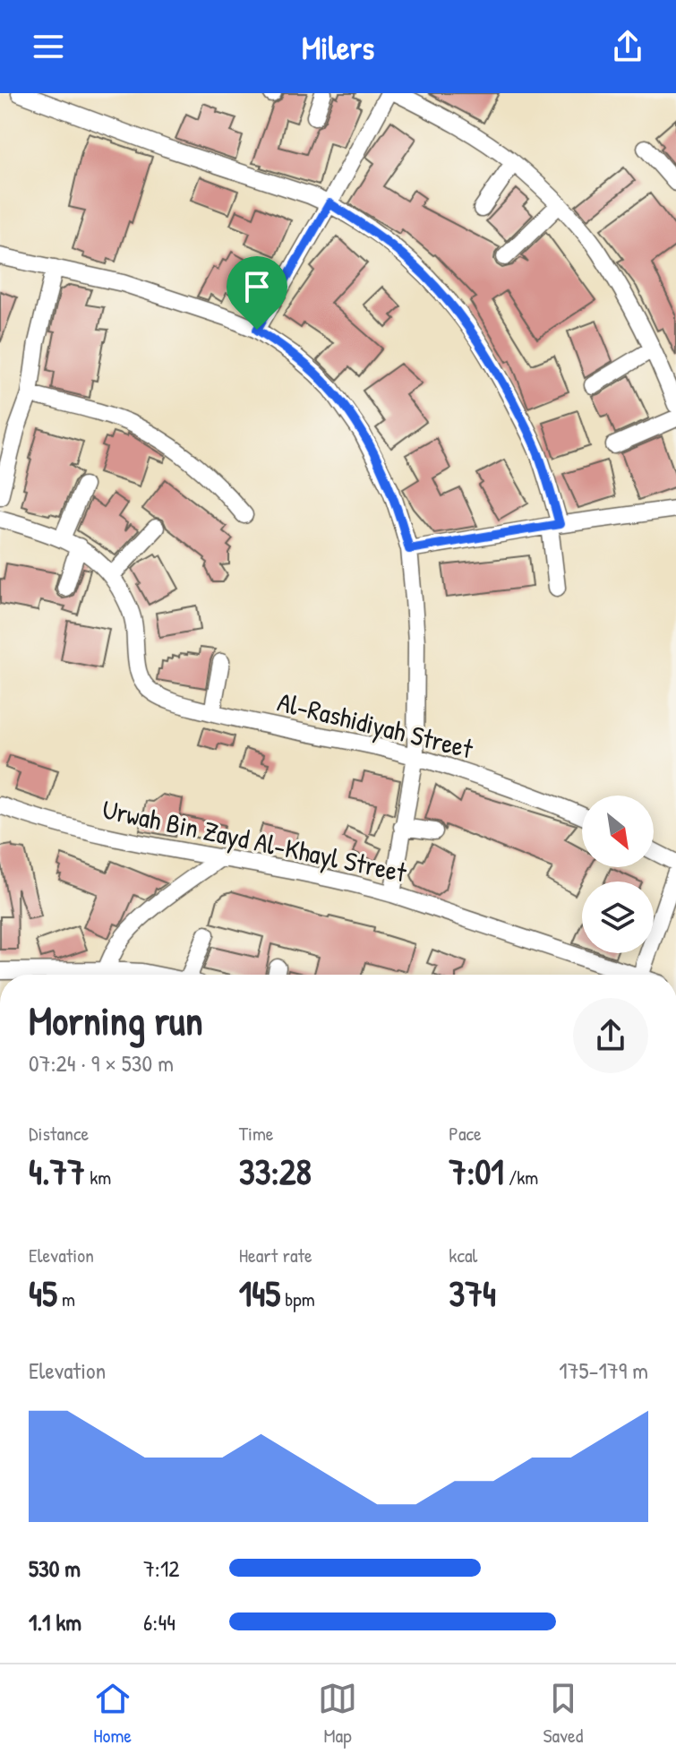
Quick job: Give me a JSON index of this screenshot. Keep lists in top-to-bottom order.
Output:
{
  "streets": {
    "street": ["Al-Rashidiyah Street", "Urwah Bin Zayd Al-Khayl Street"]
  },
  "north": "bottom right",
  "page": {
    "header": "Milers",
    "heading": ["Morning run", "07:24 · 9 × 530 m"],
    "stats": [
      ["Distance", "4.77 km"],
      ["Time", "33:28"],
      ["Pace", "7:01 /km"],
      ["Elevation", "45 m"],
      ["Heart rate", "145 bpm"],
      ["kcal", "374"]
    ],
    "chart": ["Elevation", "175–179 m"],
    "list": [
      {
        "name": "530 m",
        "note": "7:12"
      },
      {
        "name": "1.1 km",
        "note": "6:44"
      }
    ],
    "tabs": ["Home", "Map", "Saved"]
  }
}
